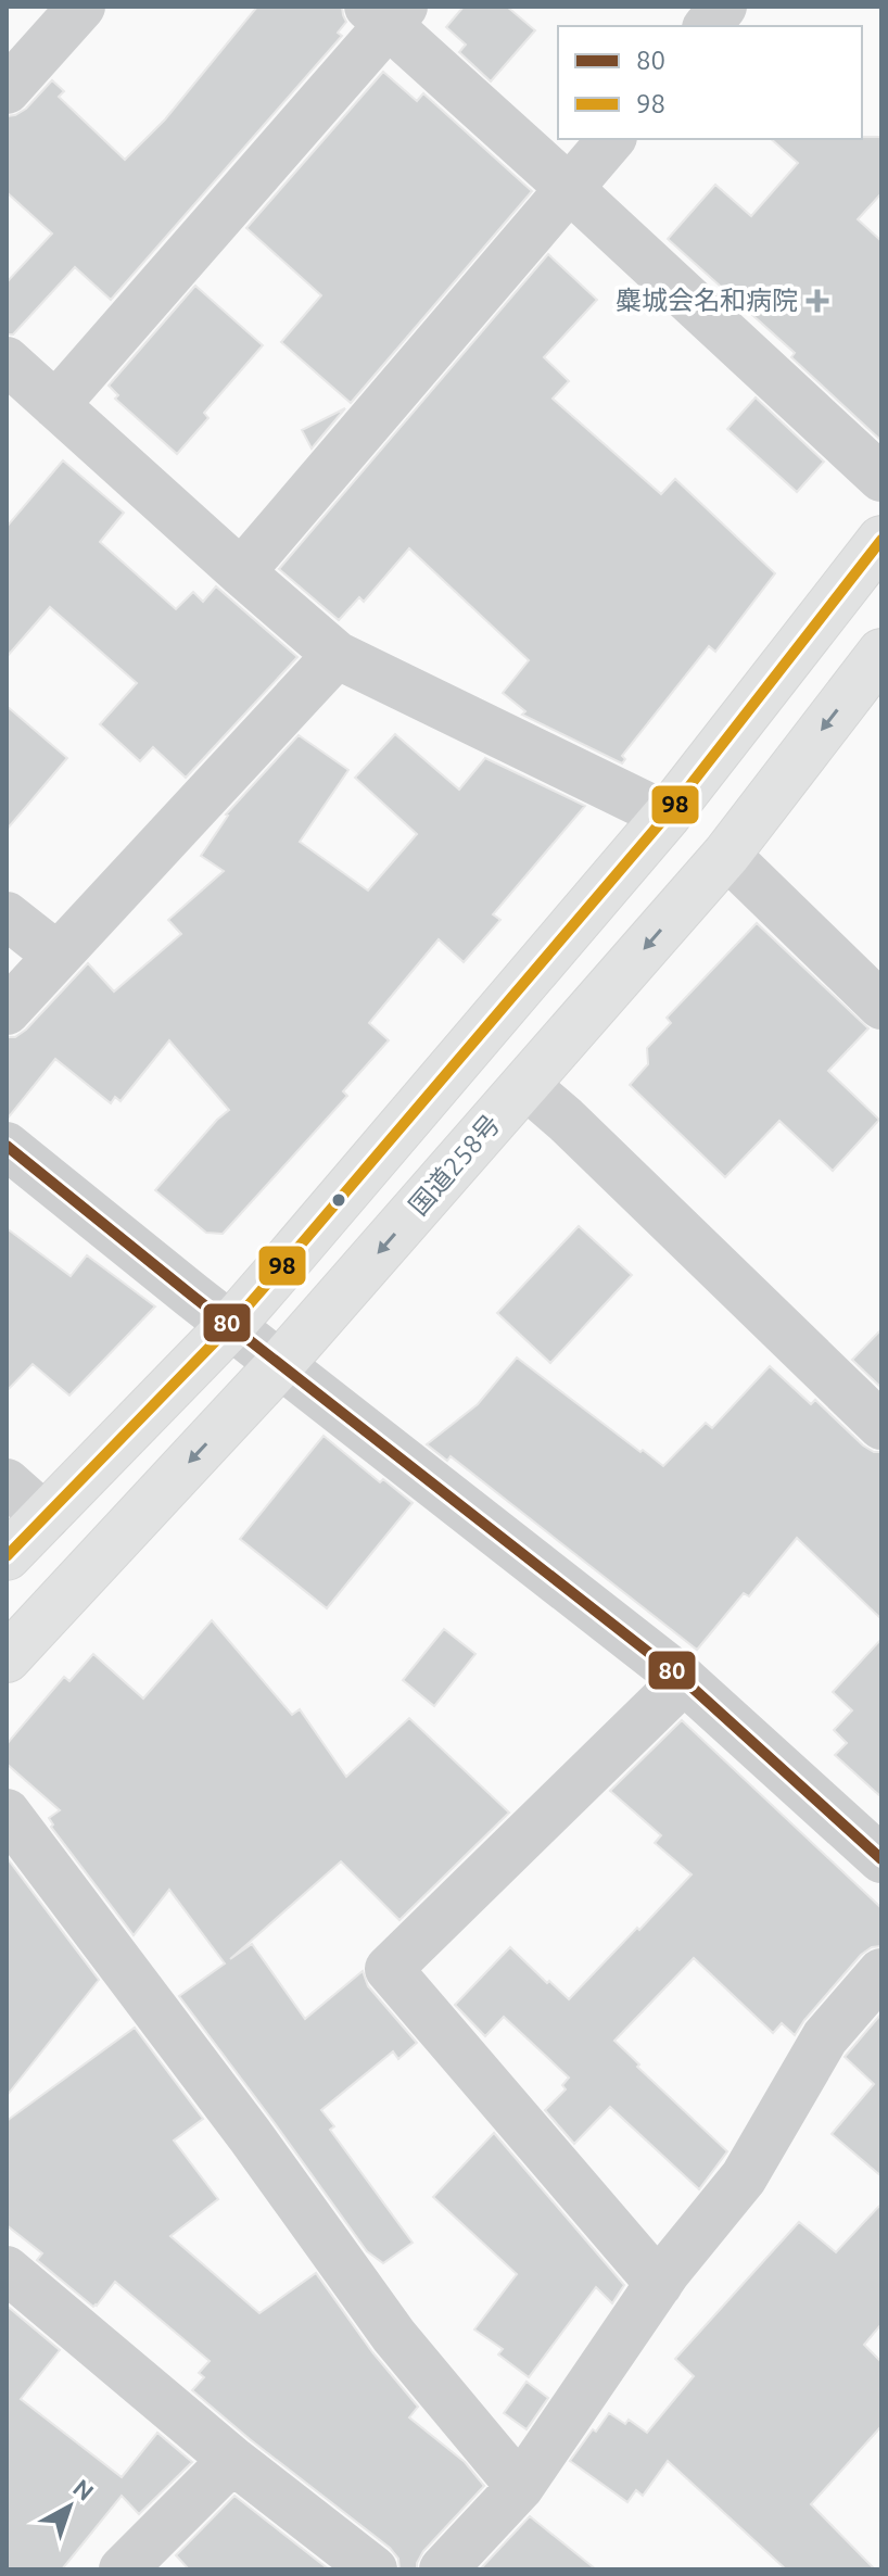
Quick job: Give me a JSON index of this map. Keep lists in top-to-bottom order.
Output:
{
  "streets": {
    "highway": ["国道258号"]
  },
  "places": {
    "health": ["麋城会名和病院"]
  },
  "lines": ["transit line 98", "transit line 80"],
  "legend": ["80", "98"],
  "north": "top right"
}
